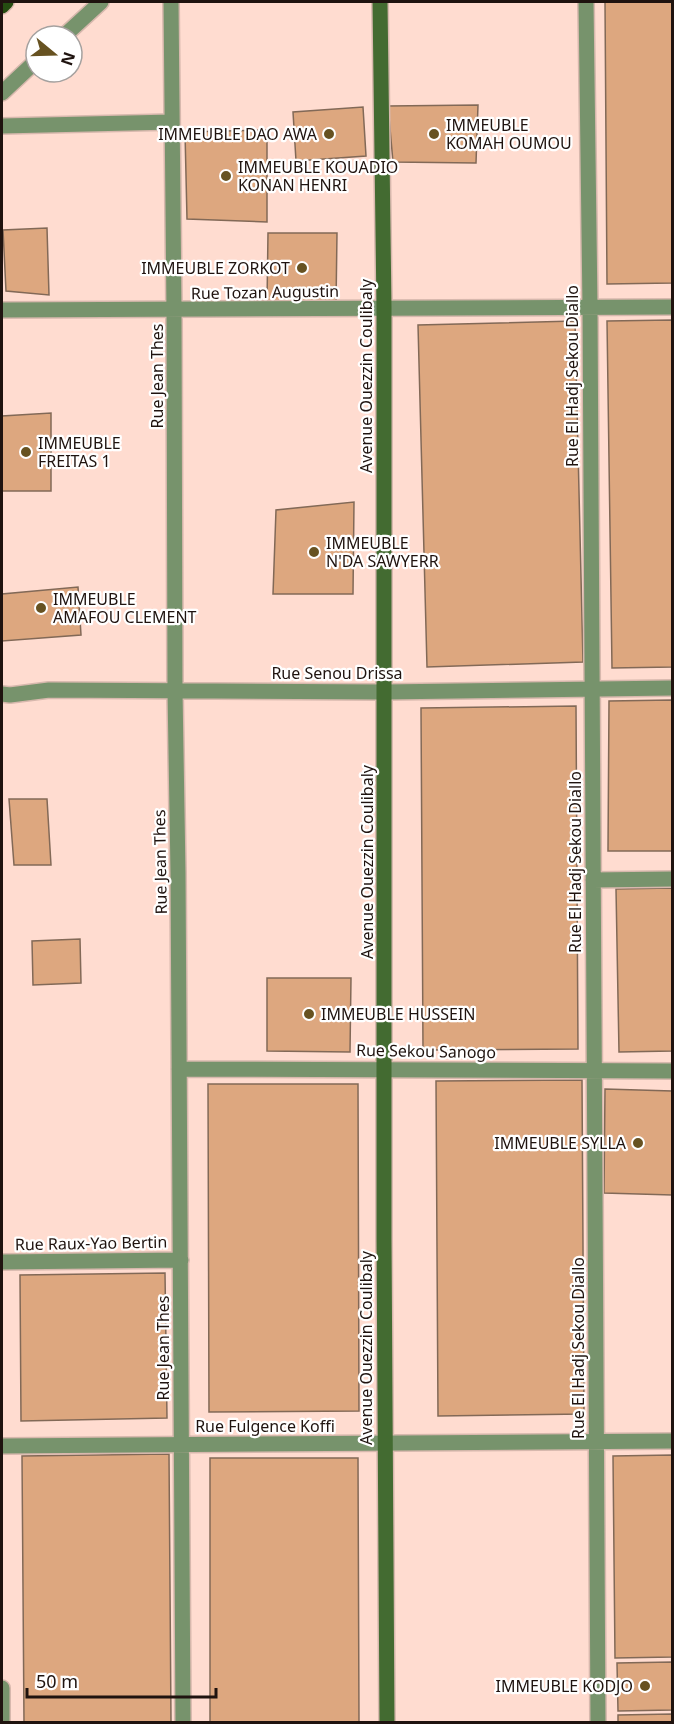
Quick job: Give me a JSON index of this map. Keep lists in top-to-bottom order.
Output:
{
  "streets": {
    "street": [
      "Rue Tozan Augustin",
      "Rue Jean Thes",
      "Avenue Ouezzin Coulibaly",
      "Rue El Hadj Sekou Diallo",
      "Rue Senou Drissa",
      "Rue Sekou Sanogo",
      "Rue Raux-Yao Bertin",
      "Rue Fulgence Koffi"
    ]
  },
  "crossings": [
    ["Rue Tozan Augustin", "Rue Jean Thes"],
    ["Rue Tozan Augustin", "Avenue Ouezzin Coulibaly"],
    ["Rue Tozan Augustin", "Rue El Hadj Sekou Diallo"],
    ["Rue Jean Thes", "Rue Senou Drissa"],
    ["Rue Jean Thes", "Rue Sekou Sanogo"],
    ["Rue Jean Thes", "Rue Raux-Yao Bertin"],
    ["Rue Jean Thes", "Rue Fulgence Koffi"],
    ["Avenue Ouezzin Coulibaly", "Rue Senou Drissa"],
    ["Avenue Ouezzin Coulibaly", "Rue Sekou Sanogo"],
    ["Avenue Ouezzin Coulibaly", "Rue Fulgence Koffi"],
    ["Rue El Hadj Sekou Diallo", "Rue Senou Drissa"],
    ["Rue El Hadj Sekou Diallo", "Rue Sekou Sanogo"],
    ["Rue El Hadj Sekou Diallo", "Rue Fulgence Koffi"]
  ],
  "places": [
    "IMMEUBLE DAO AWA",
    "IMMEUBLE KOMAH OUMOU",
    "IMMEUBLE KOUADIO KONAN HENRI",
    "IMMEUBLE ZORKOT",
    "IMMEUBLE FREITAS 1",
    "IMMEUBLE N'DA SAWYERR",
    "IMMEUBLE AMAFOU CLEMENT",
    "IMMEUBLE HUSSEIN",
    "IMMEUBLE SYLLA",
    "IMMEUBLE KODJO"
  ],
  "scale_bar": "50 m",
  "north": "right"
}
